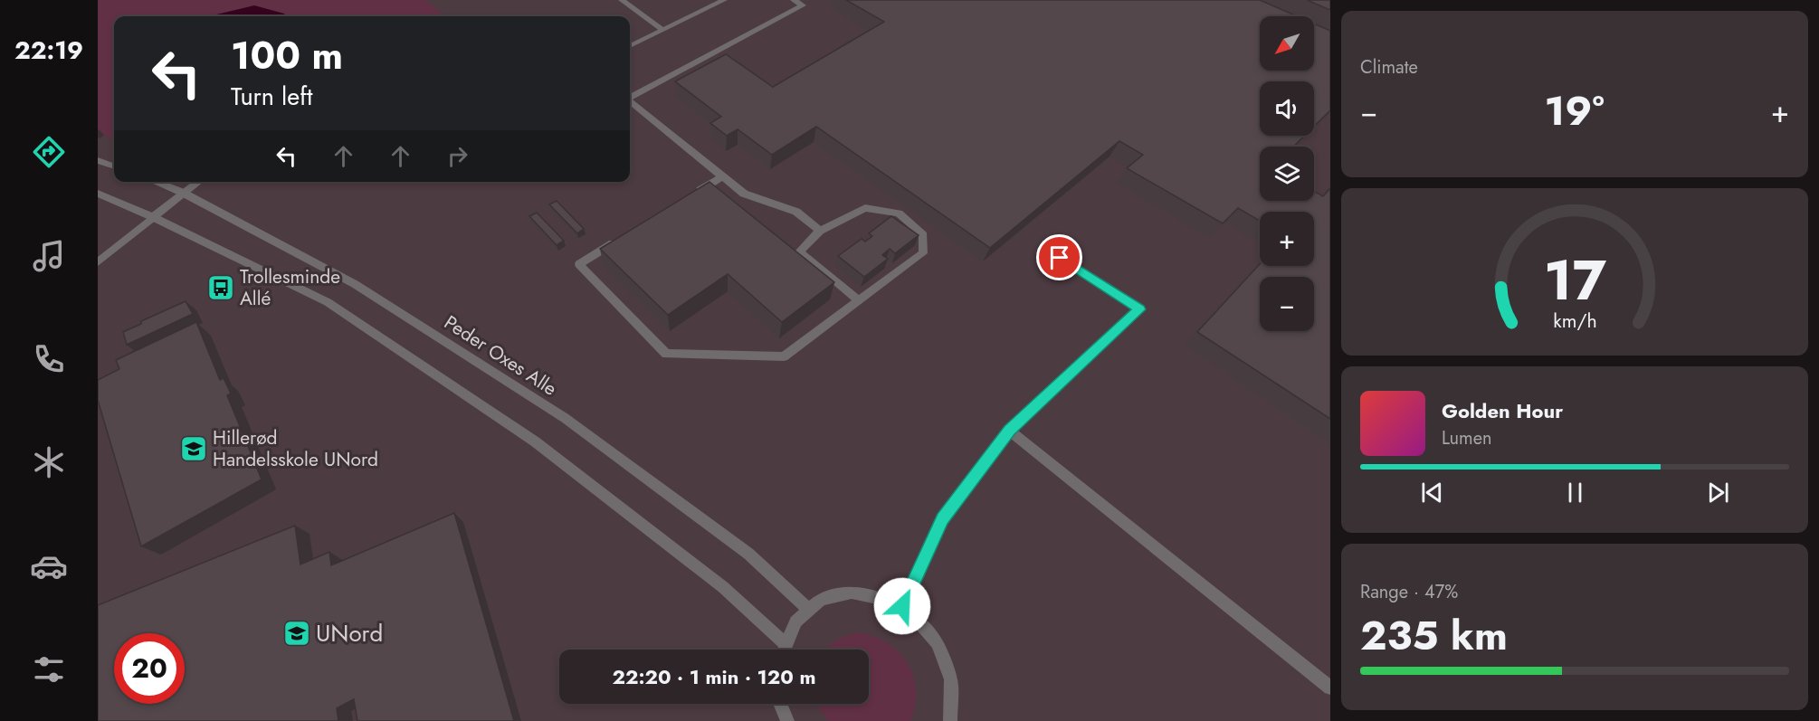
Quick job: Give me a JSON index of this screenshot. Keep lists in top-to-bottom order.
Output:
{
  "streets": {
    "street": ["Peder Oxes Alle"]
  },
  "places": {
    "bus stop": ["Trollesminde Allé"],
    "school or university": ["Hillerød Handelsskole UNord", "UNord"]
  },
  "north": "bottom left",
  "page": {
    "tabs": "22:19",
    "tile": [
      "Climate",
      ["Range · 47%", "235 km"]
    ],
    "map_buttons": ["+", "−"],
    "turn": ["100 m", "Turn left"],
    "heat": ["−", "19°", "+"],
    "song": ["Golden Hour", "Lumen"],
    "limit": "20",
    "trip": "22:20 · 1 min · 120 m",
    "gauge": ["17", "km/h"]
  }
}
